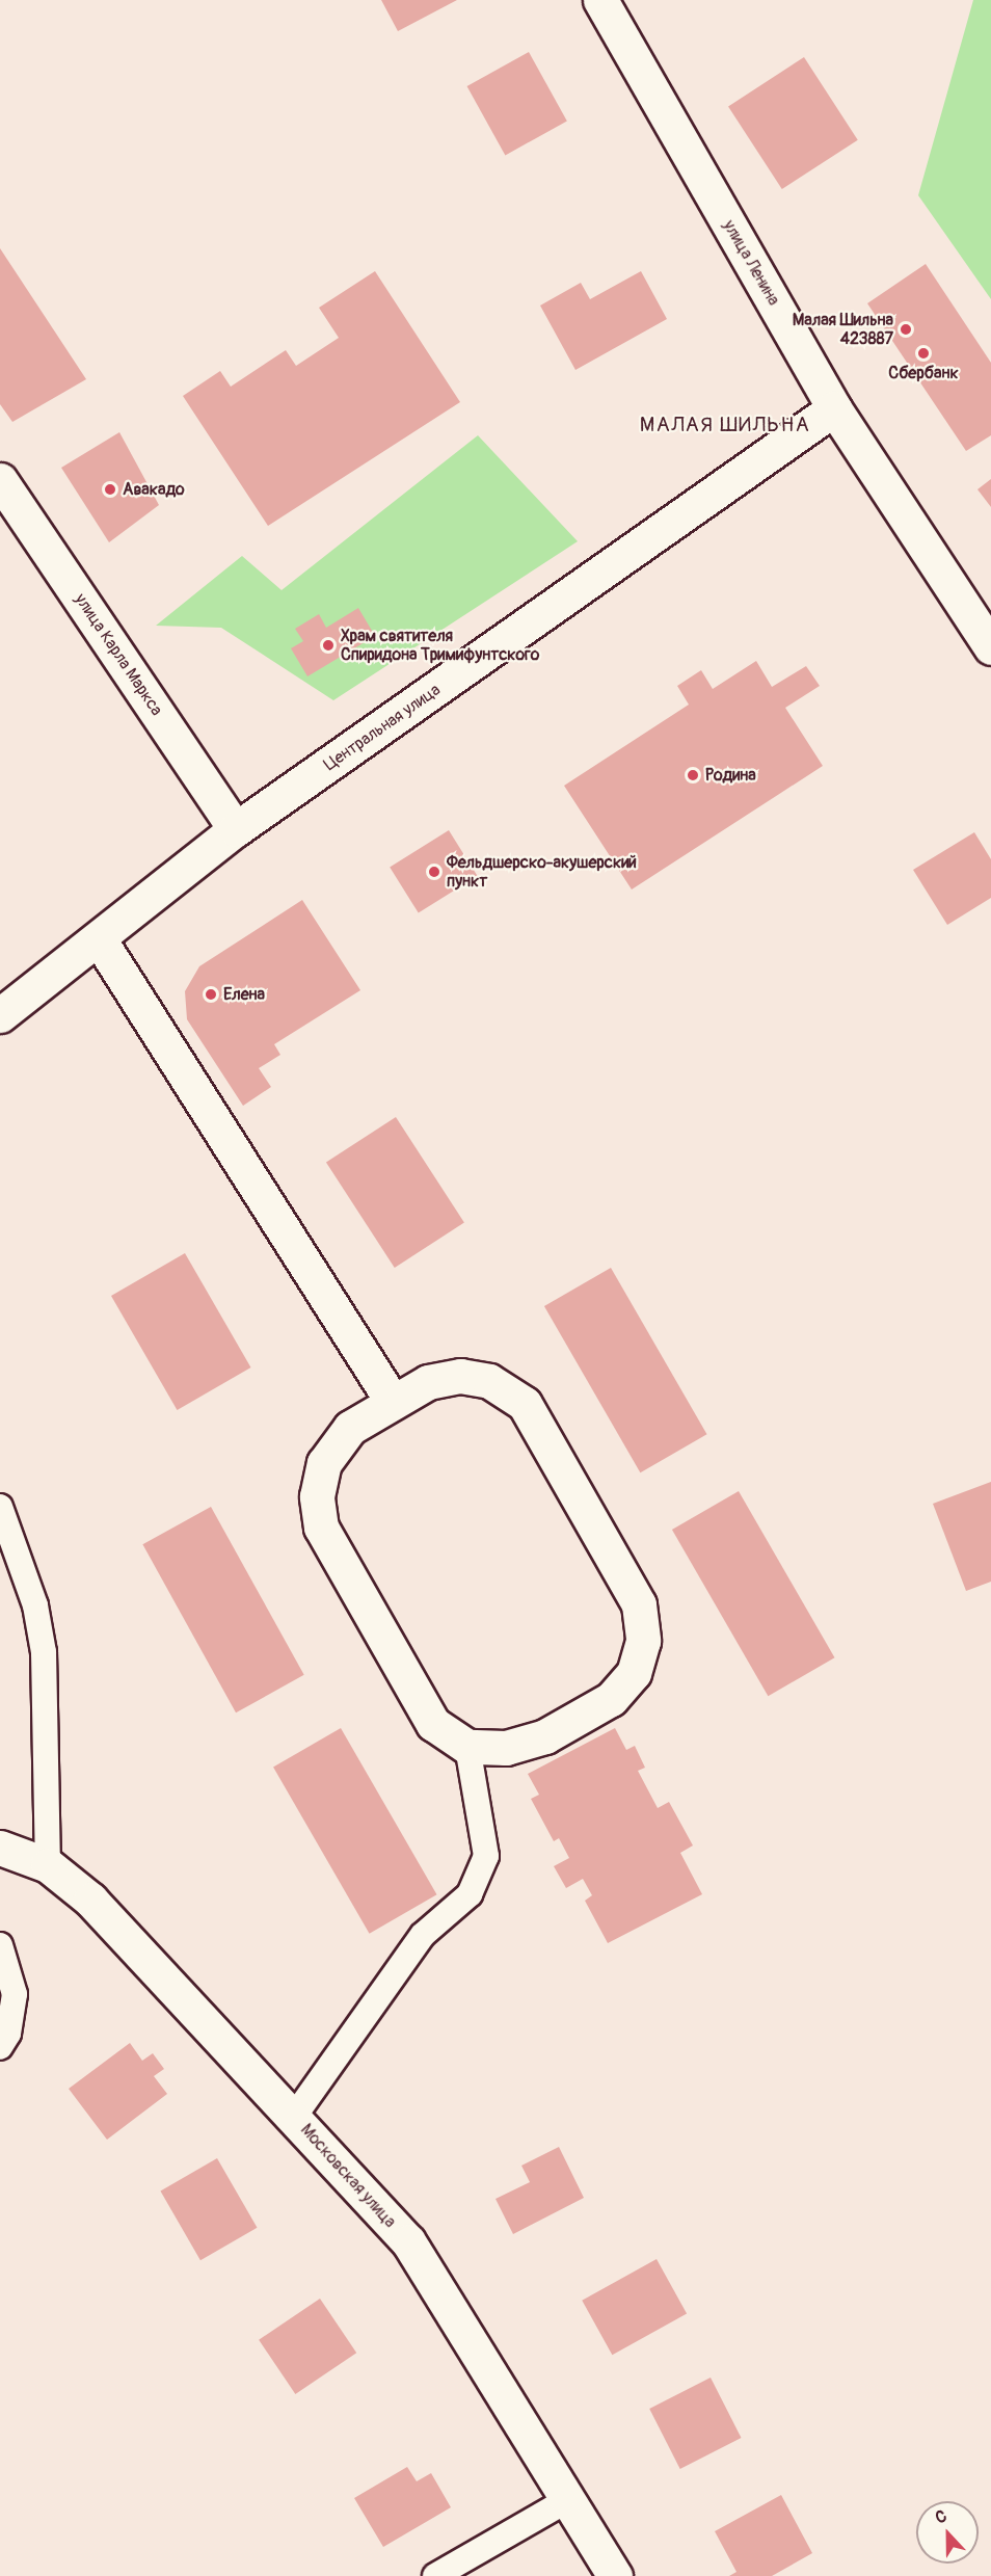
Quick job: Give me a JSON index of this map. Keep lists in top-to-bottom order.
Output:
{
  "streets": {
    "street": [
      "улица Ленина",
      "улица Карла Маркса",
      "Центральная улица",
      "Московская улица"
    ]
  },
  "crossings": [
    ["улица Ленина", "Центральная улица"],
    ["улица Карла Маркса", "Центральная улица"]
  ],
  "districts": ["МАЛАЯ ШИЛЬНА"],
  "places": [
    "Малая Шильна 423887",
    "Сбербанк",
    "Авакадо",
    "Храм святителя Спиридона Тримифунтского",
    "Родина",
    "Фельдшерско-акушерский пункт",
    "Елена"
  ],
  "north": "top"
}
